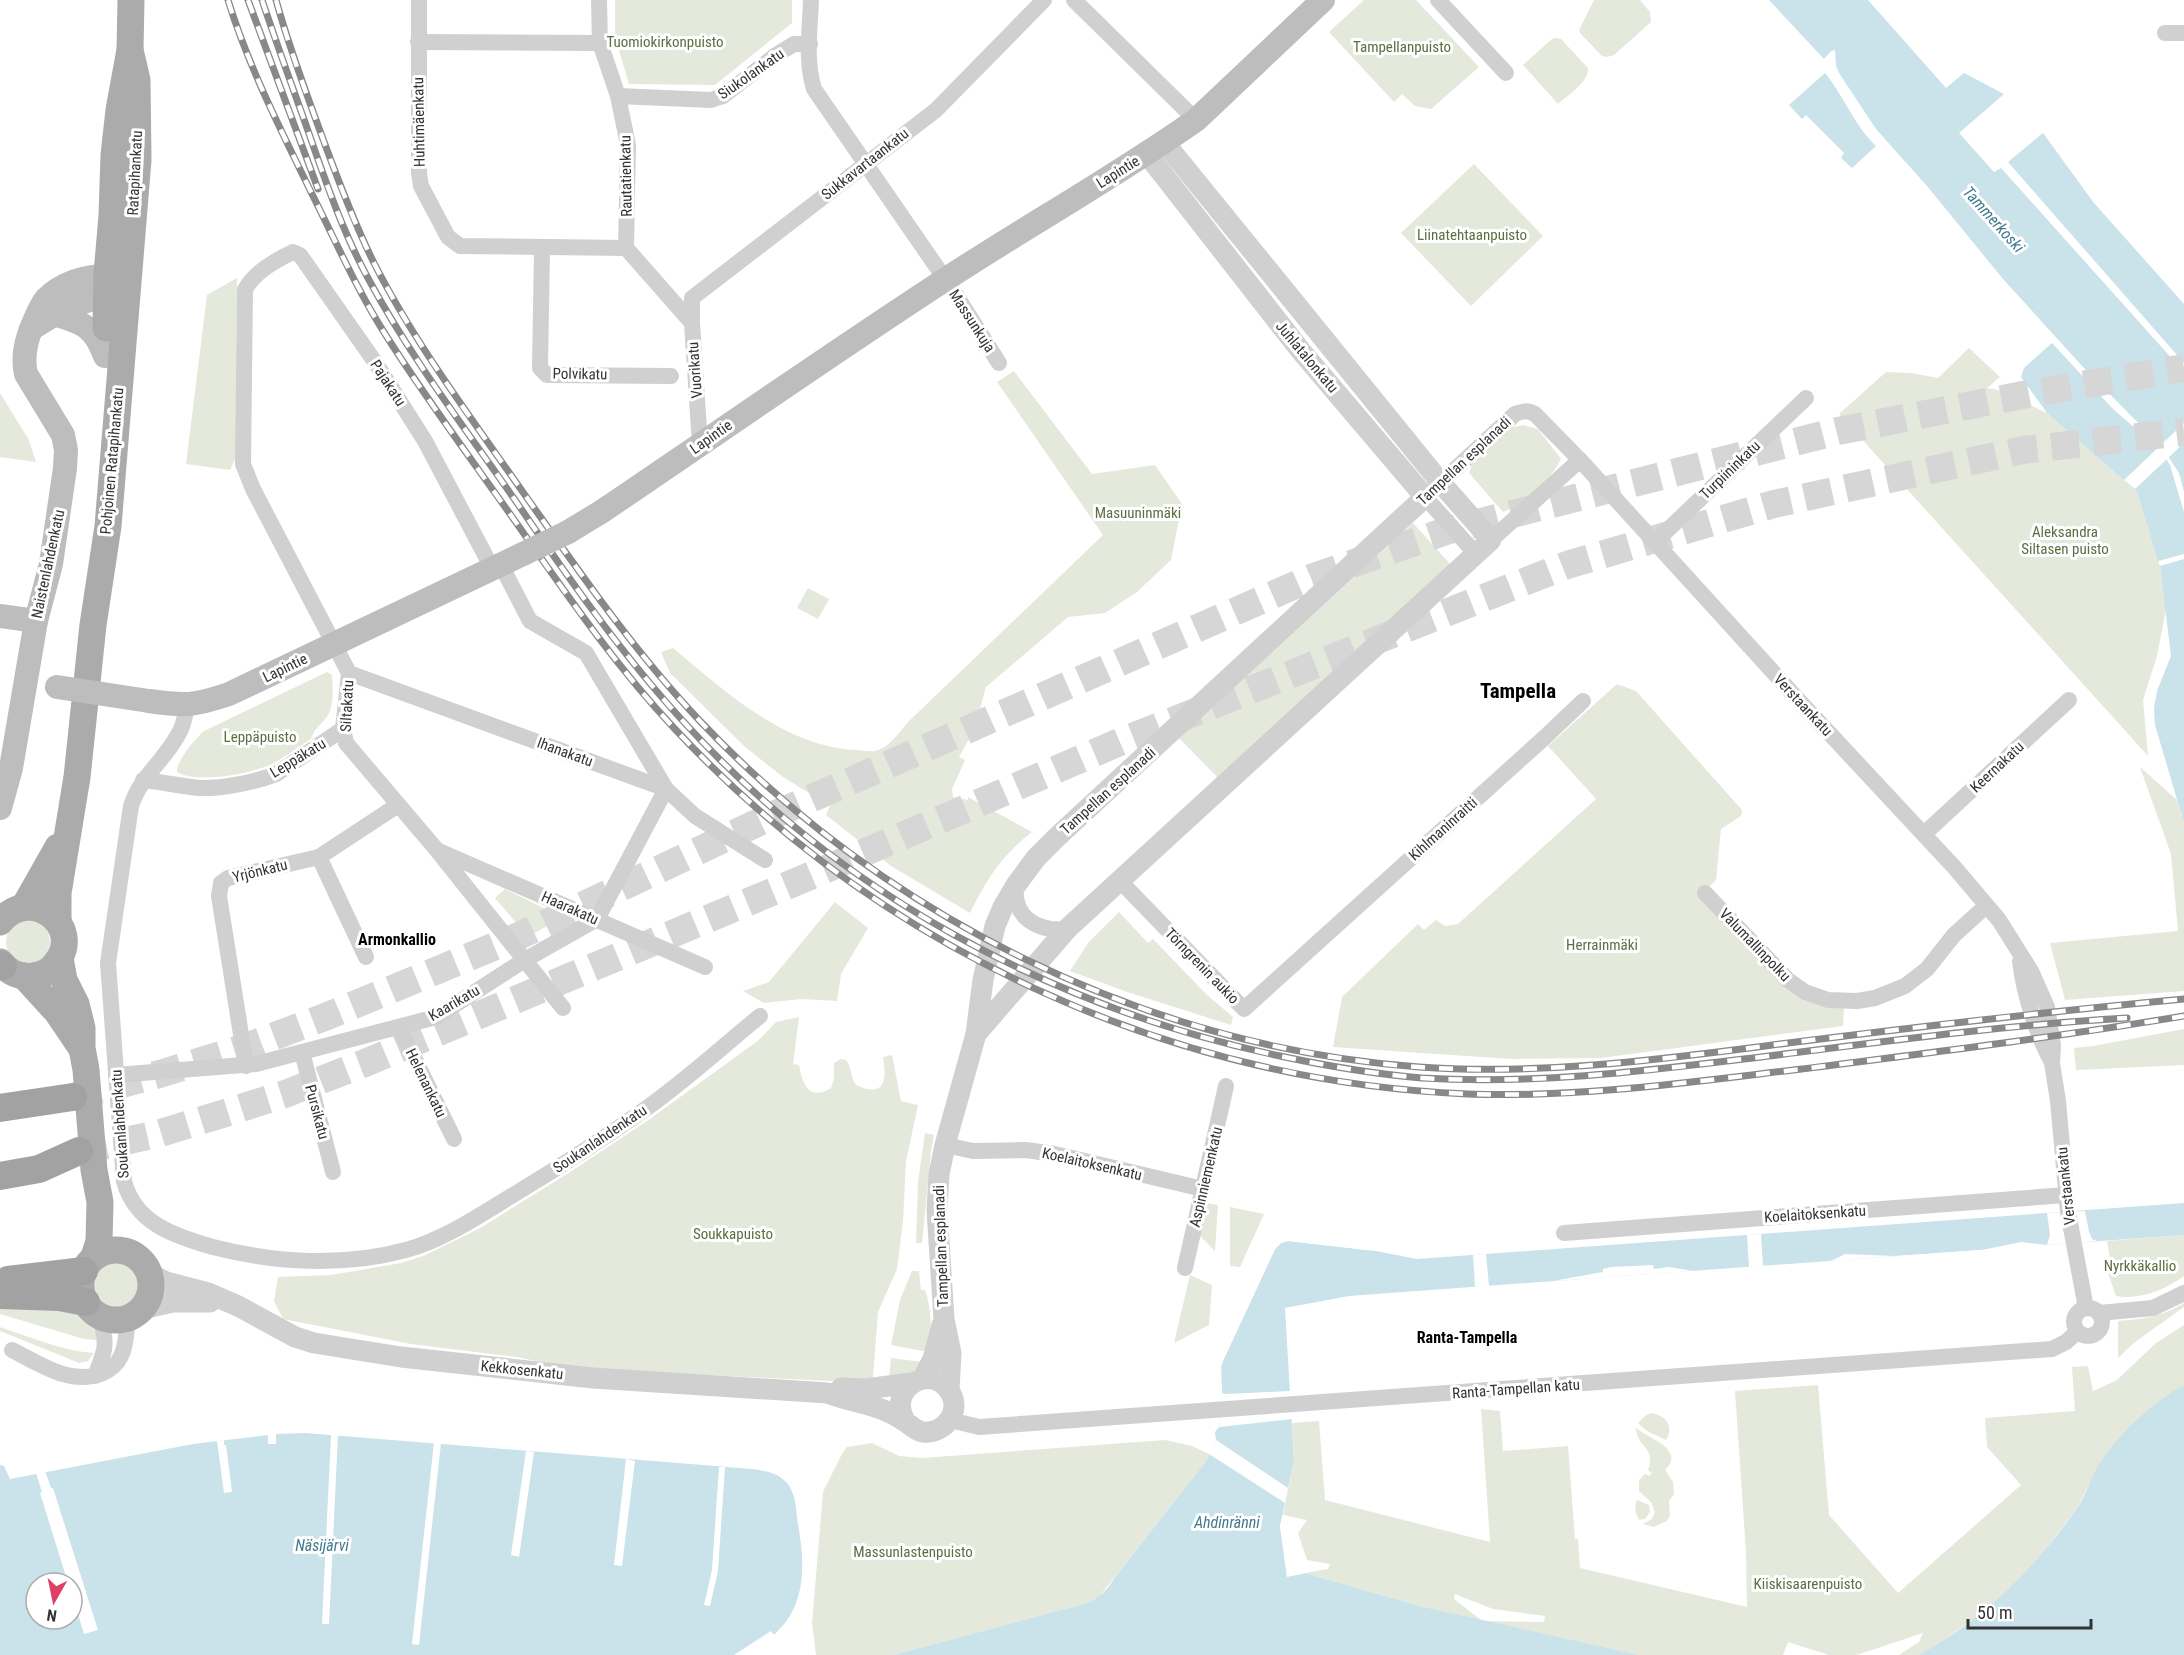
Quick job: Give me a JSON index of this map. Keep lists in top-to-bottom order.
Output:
{
  "streets": {
    "main road": [
      "Lapintie",
      "Ratapihankatu",
      "Pohjoinen Ratapihankatu",
      "Naistenlahdenkatu"
    ],
    "street": [
      "Siukolankatu",
      "Huhtimäenkatu",
      "Sukkavartaankatu",
      "Rautatienkatu",
      "Massunkuja",
      "Juhlatalonkatu",
      "Vuorikatu",
      "Polvikatu",
      "Pajakatu",
      "Tampellan esplanadi",
      "Turpiininkatu",
      "Verstaankatu",
      "Siltakatu",
      "Ihanakatu",
      "Leppäkatu",
      "Keernakatu",
      "Kihlmaninraitti",
      "Yrjönkatu",
      "Haarakatu",
      "Valumallinpolku",
      "Törngrenin aukio",
      "Kaarikatu",
      "Helenankatu",
      "Pursikatu",
      "Soukanlahdenkatu",
      "Koelaitoksenkatu",
      "Aspinniemenkatu",
      "Kekkosenkatu",
      "Ranta-Tampellan katu"
    ]
  },
  "crossings": [
    ["Siukolankatu", "Rautatienkatu"],
    ["Siukolankatu", "Massunkuja"],
    ["Huhtimäenkatu", "Rautatienkatu"],
    ["Huhtimäenkatu", "Vuorikatu"],
    ["Huhtimäenkatu", "Polvikatu"],
    ["Sukkavartaankatu", "Massunkuja"],
    ["Sukkavartaankatu", "Vuorikatu"],
    ["Lapintie", "Massunkuja"],
    ["Lapintie", "Juhlatalonkatu"],
    ["Lapintie", "Vuorikatu"],
    ["Lapintie", "Pajakatu"],
    ["Lapintie", "Naistenlahdenkatu"],
    ["Lapintie", "Siltakatu"],
    ["Lapintie", "Soukanlahdenkatu"],
    ["Ratapihankatu", "Pohjoinen Ratapihankatu"],
    ["Ratapihankatu", "Naistenlahdenkatu"],
    ["Rautatienkatu", "Vuorikatu"],
    ["Juhlatalonkatu", "Tampellan esplanadi"],
    ["Pajakatu", "Siltakatu"],
    ["Pajakatu", "Ihanakatu"],
    ["Pohjoinen Ratapihankatu", "Naistenlahdenkatu"],
    ["Tampellan esplanadi", "Verstaankatu"],
    ["Tampellan esplanadi", "Törngrenin aukio"],
    ["Tampellan esplanadi", "Koelaitoksenkatu"],
    ["Tampellan esplanadi", "Kekkosenkatu"],
    ["Tampellan esplanadi", "Ranta-Tampellan katu"],
    ["Turpiininkatu", "Verstaankatu"],
    ["Verstaankatu", "Keernakatu"],
    ["Verstaankatu", "Valumallinpolku"],
    ["Verstaankatu", "Koelaitoksenkatu"],
    ["Verstaankatu", "Ranta-Tampellan katu"],
    ["Siltakatu", "Ihanakatu"],
    ["Siltakatu", "Leppäkatu"],
    ["Siltakatu", "Yrjönkatu"],
    ["Siltakatu", "Haarakatu"],
    ["Siltakatu", "Kaarikatu"],
    ["Leppäkatu", "Soukanlahdenkatu"],
    ["Kihlmaninraitti", "Törngrenin aukio"],
    ["Yrjönkatu", "Kaarikatu"],
    ["Haarakatu", "Kaarikatu"],
    ["Kaarikatu", "Helenankatu"],
    ["Kaarikatu", "Pursikatu"],
    ["Kaarikatu", "Soukanlahdenkatu"],
    ["Koelaitoksenkatu", "Aspinniemenkatu"],
    ["Kekkosenkatu", "Ranta-Tampellan katu"]
  ],
  "districts": ["Tampella", "Armonkallio", "Ranta-Tampella"],
  "water": ["Tammerkoski", "Ahdinränni", "Näsijärvi"],
  "parks": [
    "Tuomiokirkonpuisto",
    "Tampellanpuisto",
    "Liinatehtaanpuisto",
    "Masuuninmäki",
    "Aleksandra Siltasen puisto",
    "Leppäpuisto",
    "Herrainmäki",
    "Soukkapuisto",
    "Nyrkkäkallio",
    "Massunlastenpuisto",
    "Kiiskisaarenpuisto"
  ],
  "scale_bar": "50 m",
  "north": "bottom"
}
